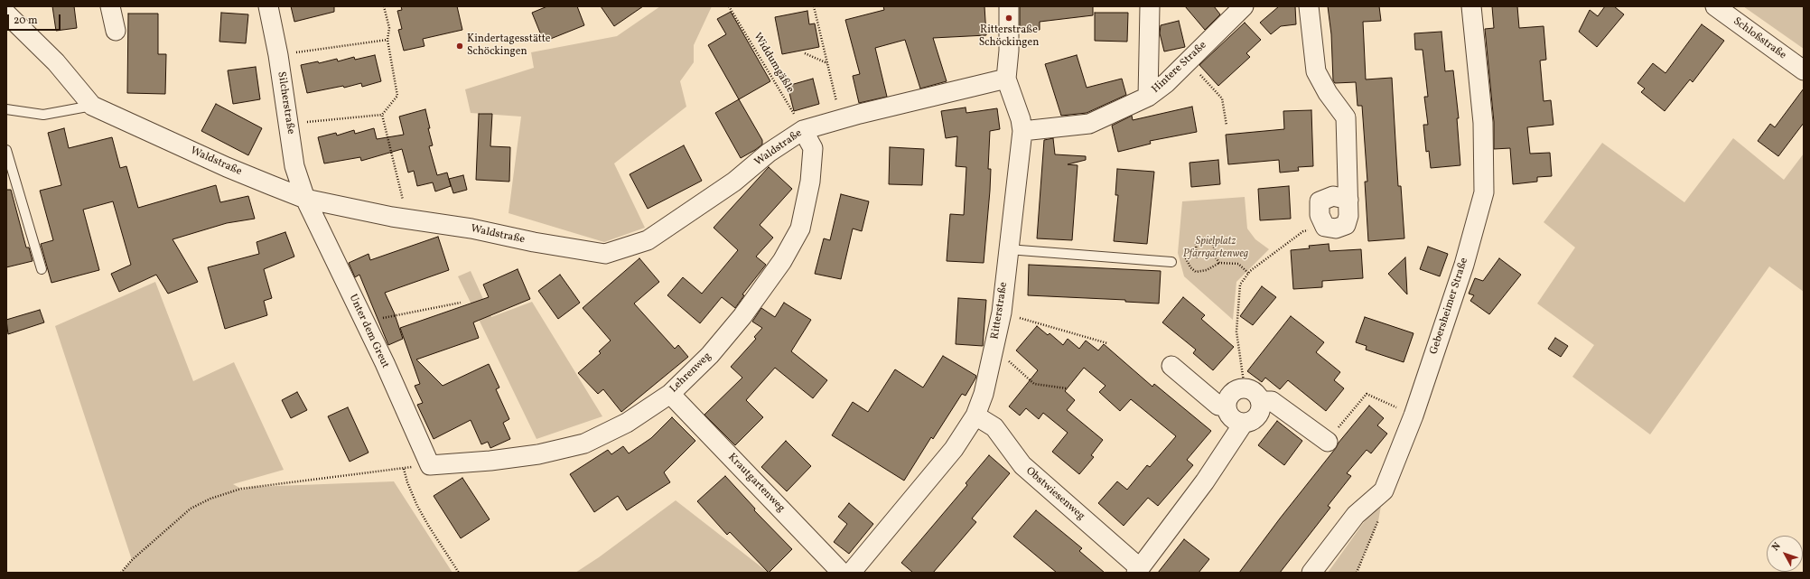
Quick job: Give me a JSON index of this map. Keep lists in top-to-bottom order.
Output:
{
  "streets": {
    "street": [
      "Schloßstraße",
      "Hintere Straße",
      "Silcherstraße",
      "Waldstraße",
      "Gebersheimer Straße",
      "Ritterstraße",
      "Unter dem Greut",
      "Lehrenweg",
      "Krautgartenweg",
      "Obstwiesenweg"
    ],
    "path": ["Widdumgäßle"]
  },
  "crossings": [
    ["Widdumgäßle", "Waldstraße"],
    ["Widdumgäßle", "Lehrenweg"],
    ["Hintere Straße", "Ritterstraße"],
    ["Silcherstraße", "Waldstraße"],
    ["Silcherstraße", "Unter dem Greut"],
    ["Waldstraße", "Ritterstraße"],
    ["Waldstraße", "Unter dem Greut"],
    ["Waldstraße", "Lehrenweg"],
    ["Ritterstraße", "Obstwiesenweg"],
    ["Unter dem Greut", "Lehrenweg"],
    ["Lehrenweg", "Krautgartenweg"]
  ],
  "parks": ["Spielplatz Pfarrgartenweg"],
  "places": ["Ritterstraße Schöckingen", "Kindertagesstätte Schöckingen"],
  "scale_bar": "20 m",
  "north": "top left"
}
